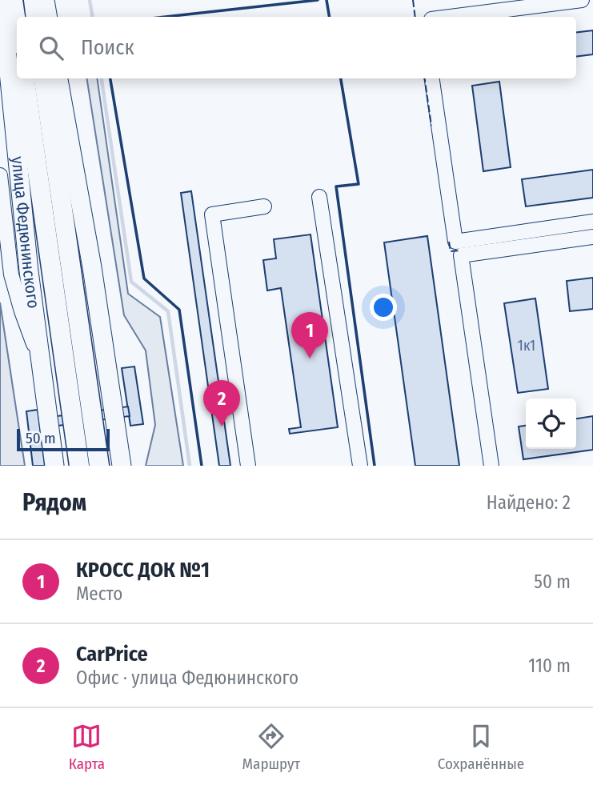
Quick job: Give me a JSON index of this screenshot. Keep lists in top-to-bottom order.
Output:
{
  "streets": {
    "highway": ["улица Федюнинского"]
  },
  "house_numbers": ["1к1"],
  "scale_bar": "50 m",
  "page": {
    "search": "Поиск",
    "pins": ["1", "2"],
    "scale": "50 m",
    "heading": ["Рядом", "Найдено: 2"],
    "list": [
      {
        "mark": "1",
        "name": "КРОСС ДОК №1",
        "note": "Место",
        "value": "50 m"
      },
      {
        "mark": "2",
        "name": "CarPrice",
        "note": "Офис · улица Федюнинского",
        "value": "110 m"
      }
    ],
    "nav": ["Карта", "Маршрут", "Сохранённые"]
  }
}
